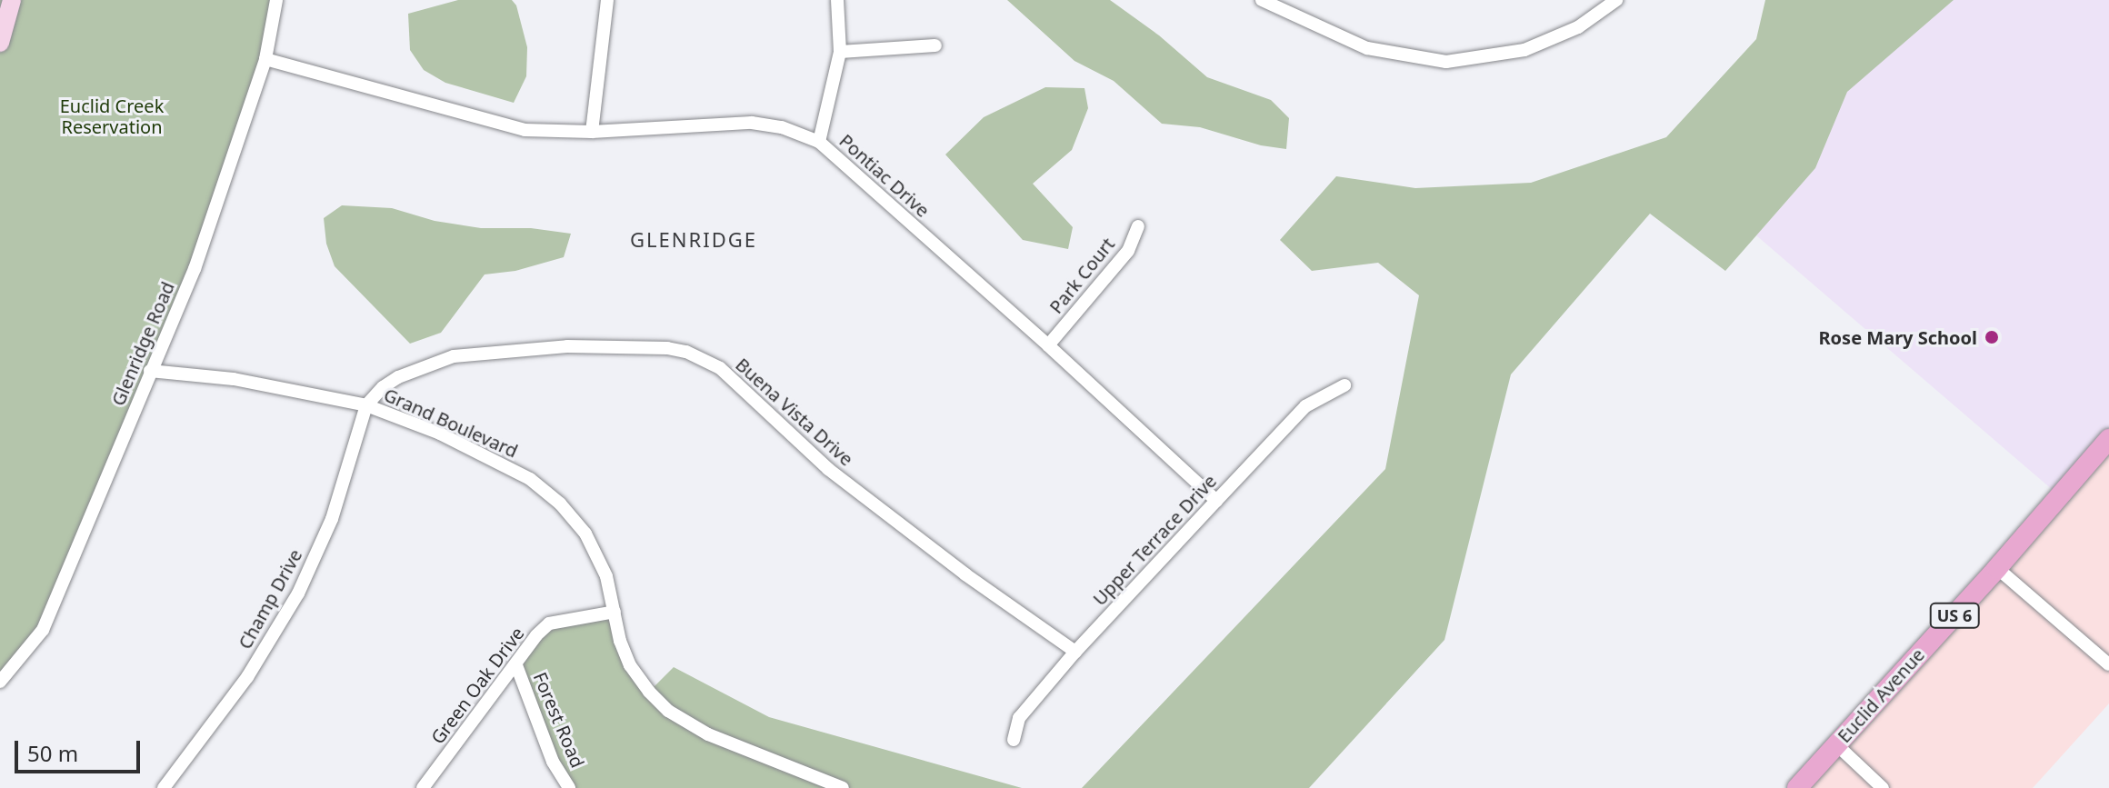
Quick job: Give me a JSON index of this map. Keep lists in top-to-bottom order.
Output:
{
  "streets": {
    "main road": ["US 6", "Euclid Avenue"],
    "street": [
      "Pontiac Drive",
      "Park Court",
      "Glenridge Road",
      "Buena Vista Drive",
      "Grand Boulevard",
      "Upper Terrace Drive",
      "Champ Drive",
      "Green Oak Drive",
      "Forest Road"
    ]
  },
  "crossings": [
    ["Pontiac Drive", "Park Court"],
    ["Pontiac Drive", "Glenridge Road"],
    ["Pontiac Drive", "Upper Terrace Drive"],
    ["Glenridge Road", "Grand Boulevard"],
    ["Buena Vista Drive", "Grand Boulevard"],
    ["Buena Vista Drive", "Upper Terrace Drive"],
    ["Buena Vista Drive", "Champ Drive"],
    ["Grand Boulevard", "Champ Drive"],
    ["Grand Boulevard", "Green Oak Drive"],
    ["Green Oak Drive", "Forest Road"]
  ],
  "districts": ["GLENRIDGE"],
  "parks": ["Euclid Creek Reservation"],
  "places": ["Rose Mary School"],
  "scale_bar": "50 m"
}
